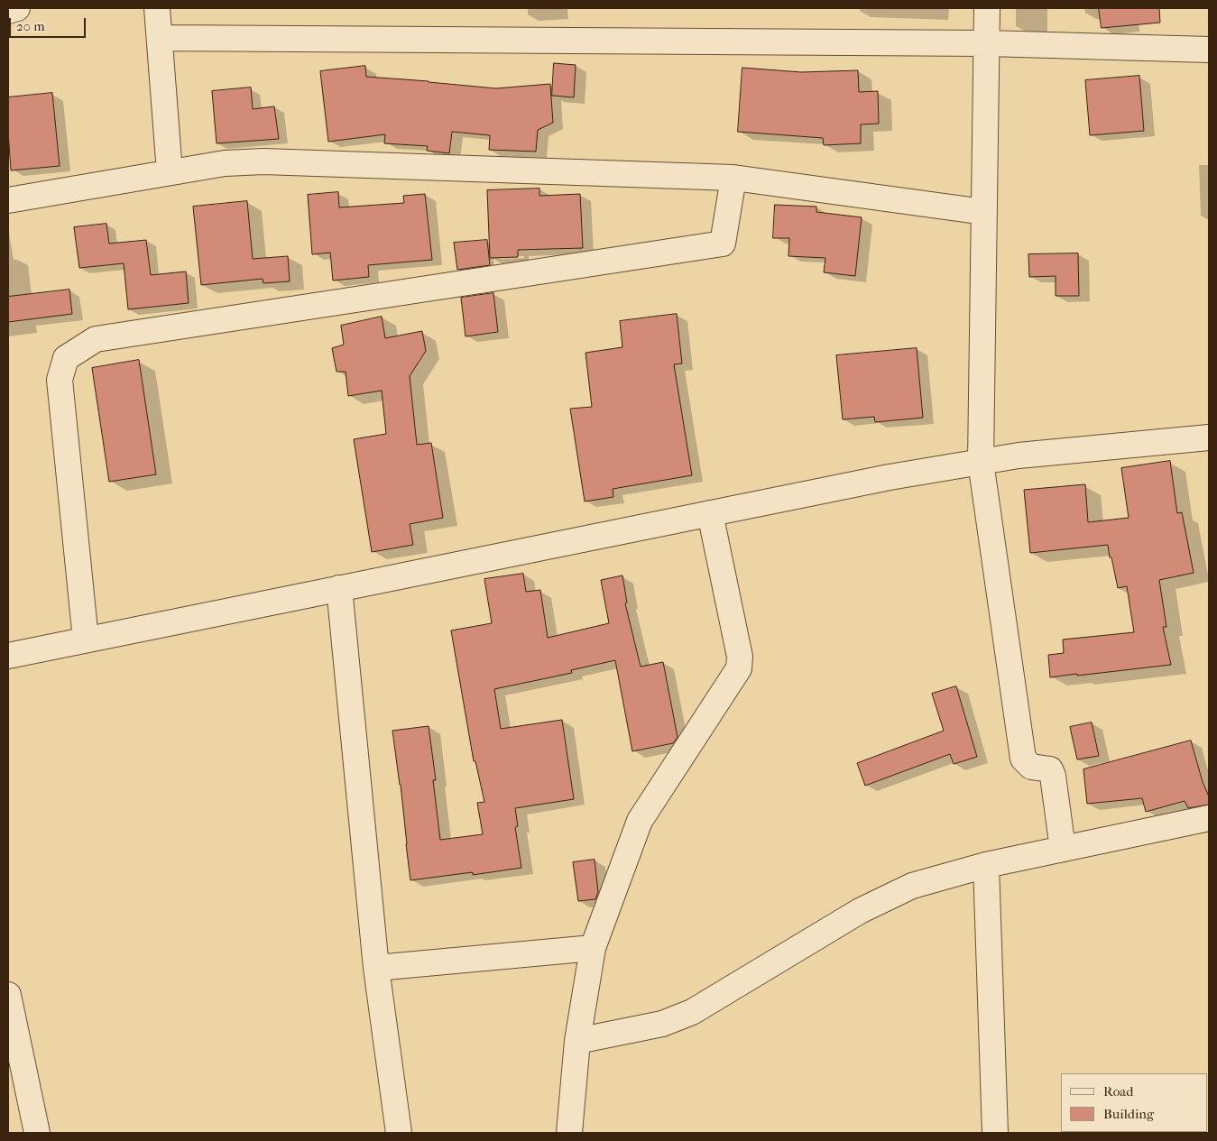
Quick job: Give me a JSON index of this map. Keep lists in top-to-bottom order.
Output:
{
  "legend": ["Road", "Building"],
  "scale_bar": "20 m"
}
